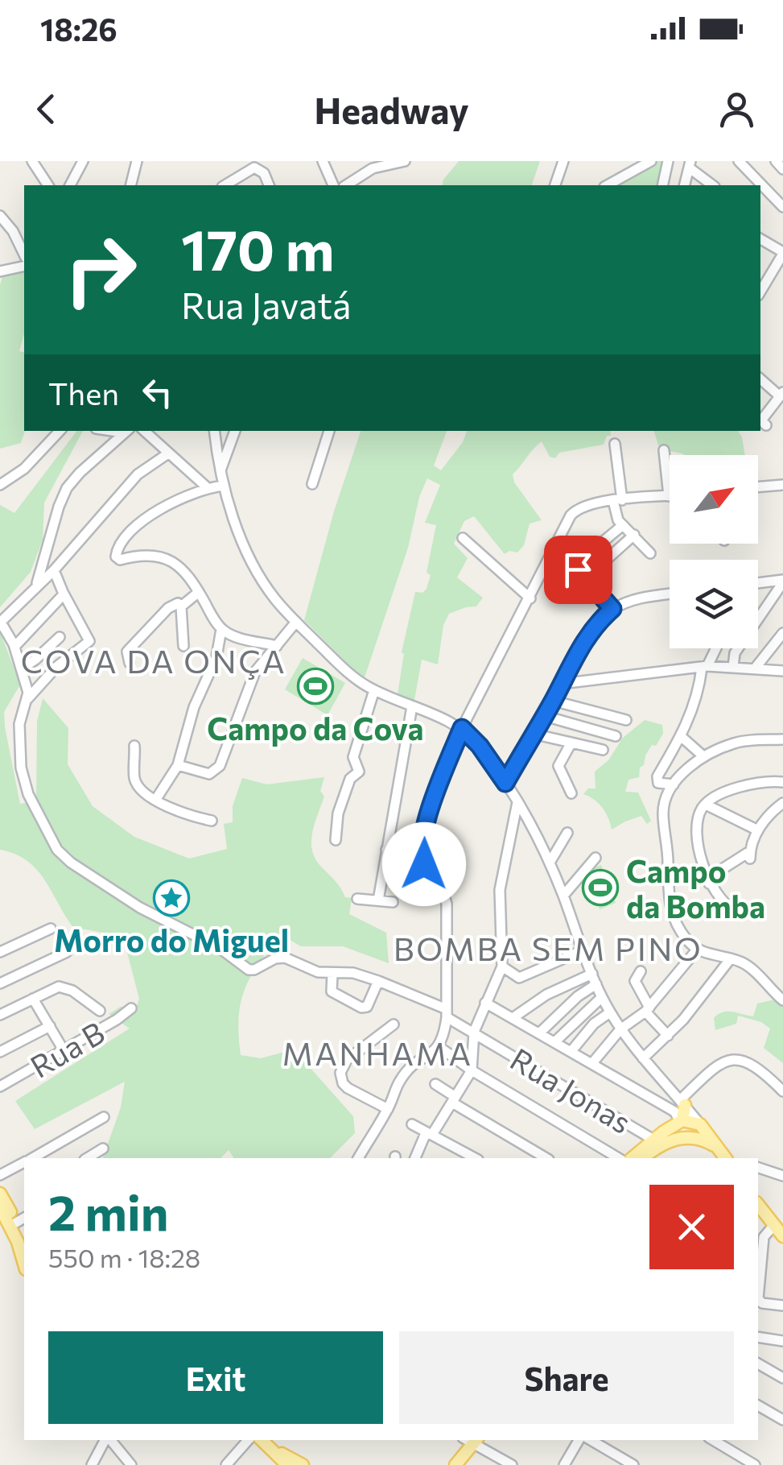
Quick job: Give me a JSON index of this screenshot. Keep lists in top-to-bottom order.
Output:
{
  "streets": {
    "street": ["Rua B", "Rua Jonas"]
  },
  "districts": ["COVA DA ONÇA", "BOMBA SEM PINO", "MANHAMA"],
  "places": {
    "sports": ["Campo da Cova", "Campo da Bomba"],
    "place": ["Morro do Miguel"]
  },
  "north": "top right",
  "page": {
    "status": "18:26",
    "header": "Headway",
    "turn": ["170 m", "Rua Javatá"],
    "then": "Then",
    "heading": ["2 min", "550 m · 18:28"],
    "buttons": ["Exit", "Share"]
  }
}
